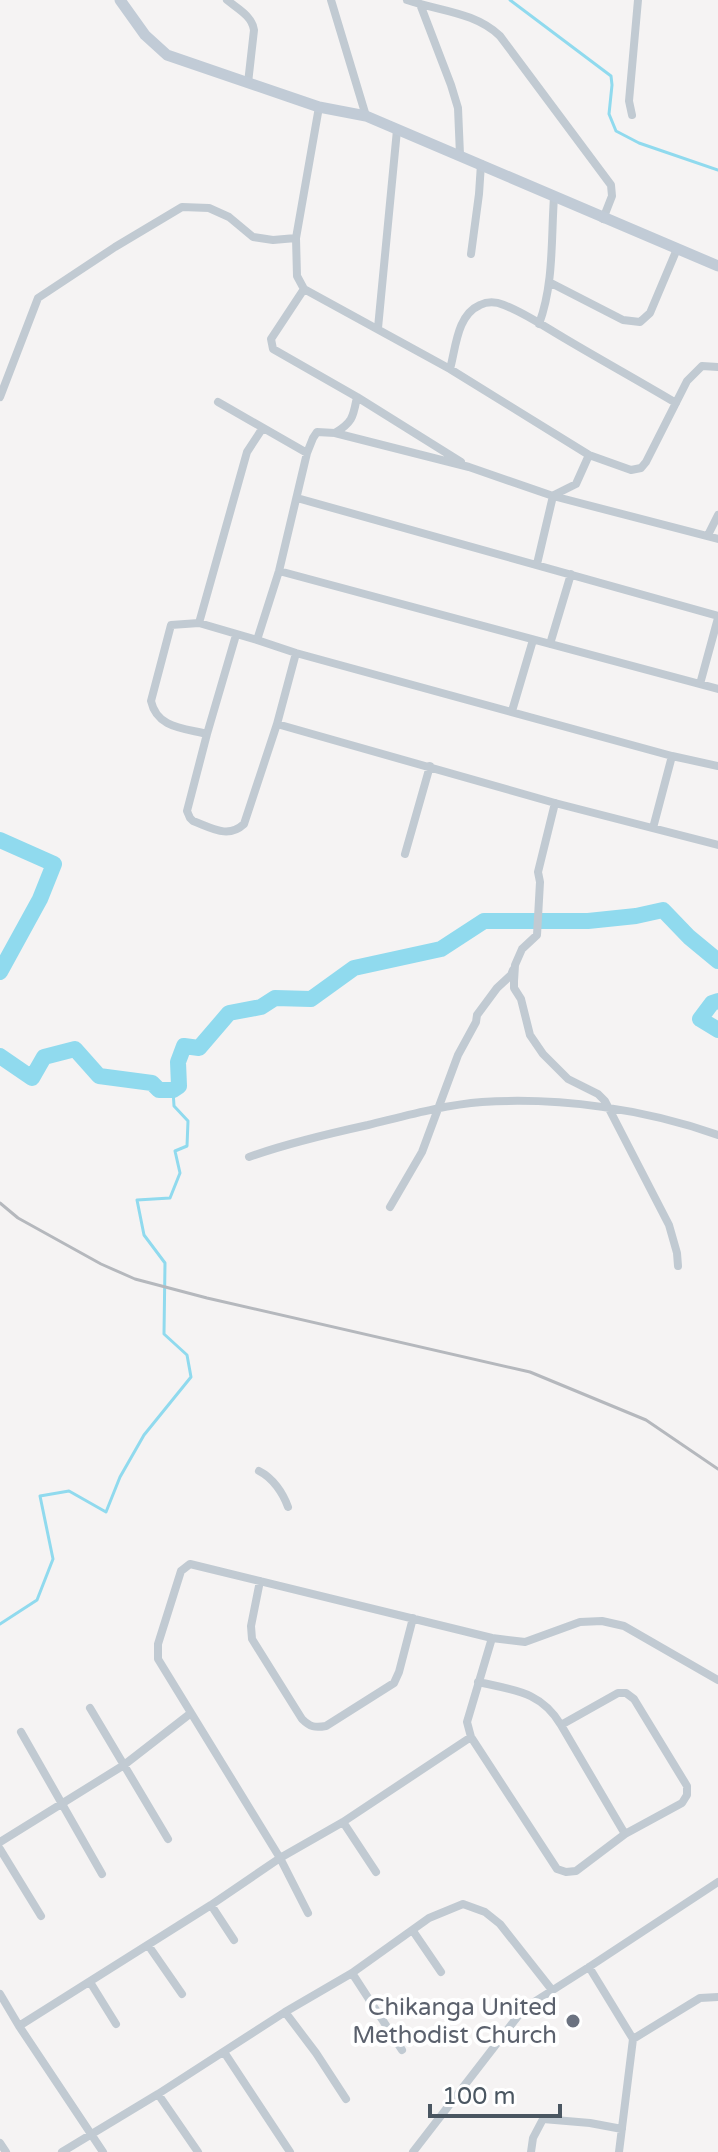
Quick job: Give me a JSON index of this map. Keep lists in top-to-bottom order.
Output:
{
  "places": ["Chikanga United Methodist Church"],
  "scale_bar": "100 m"
}
